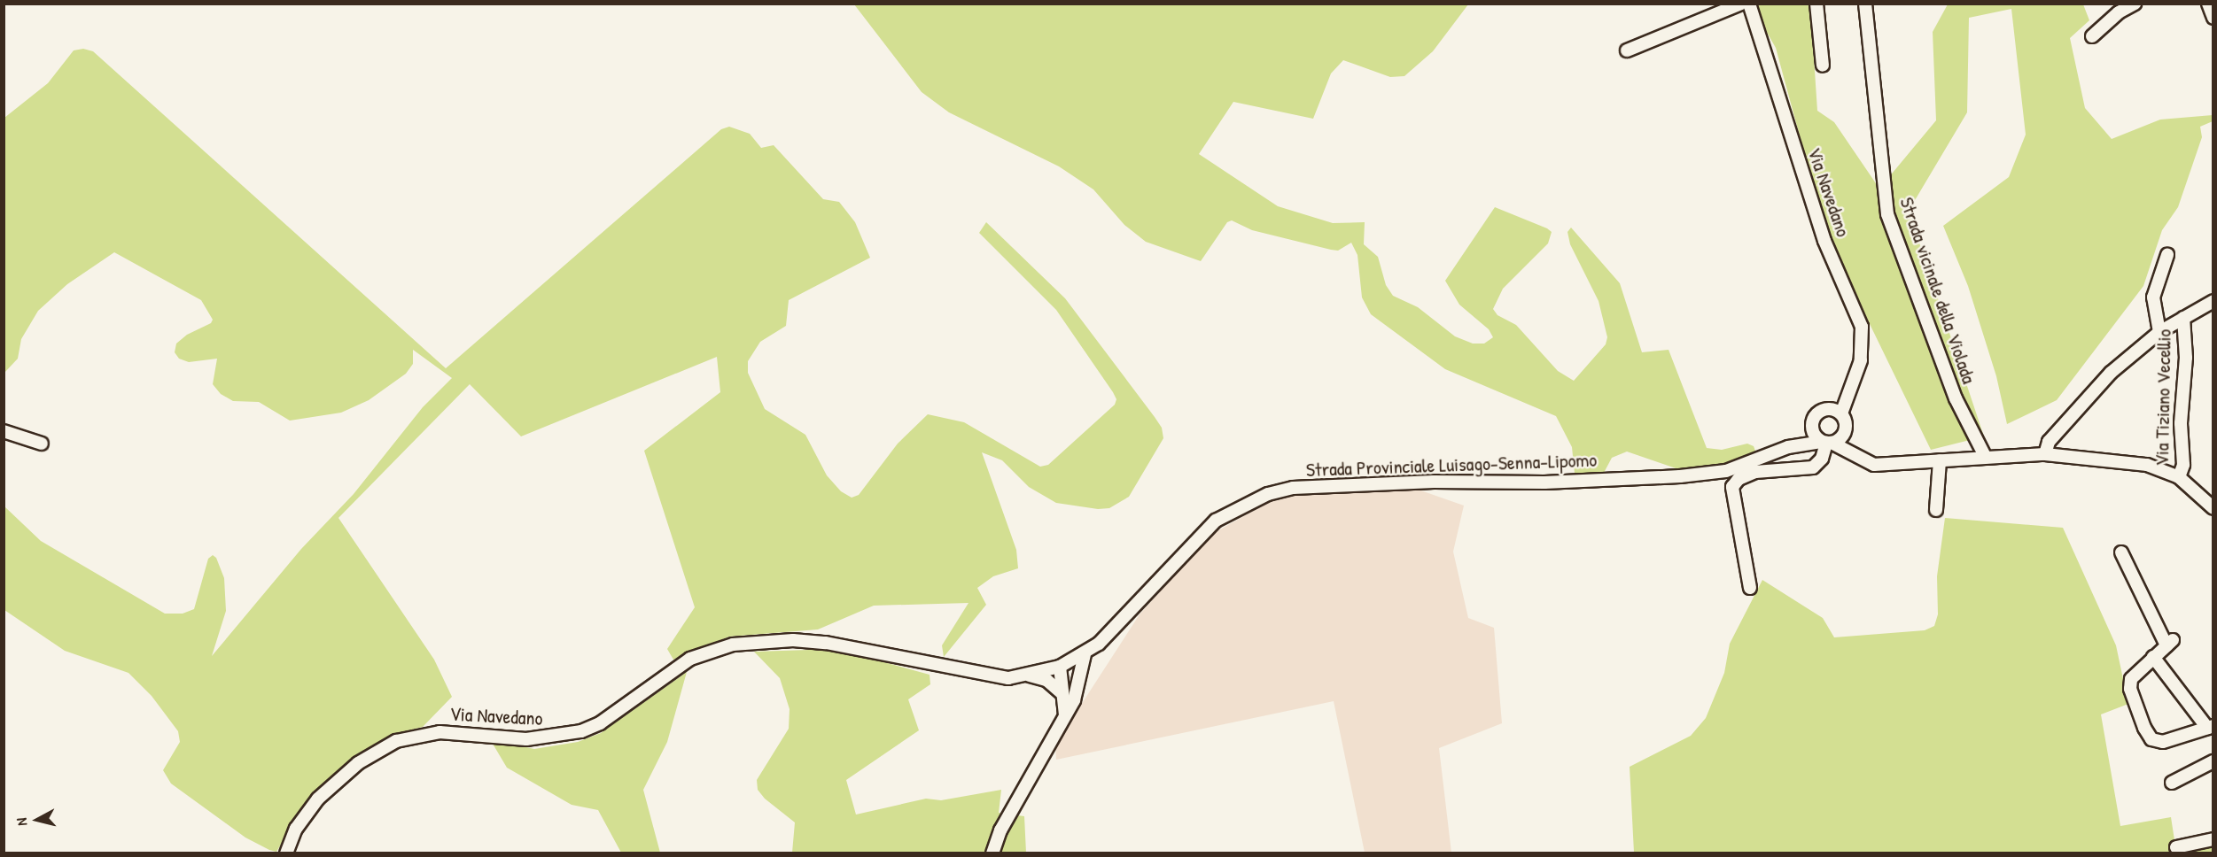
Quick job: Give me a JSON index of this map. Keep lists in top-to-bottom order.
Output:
{
  "streets": {
    "street": [
      "Via Navedano",
      "Strada vicinale della Violada",
      "Via Tiziano Vecellio",
      "Strada Provinciale Luisago-Senna-Lipomo"
    ]
  },
  "crossings": [
    ["Via Navedano", "Strada Provinciale Luisago-Senna-Lipomo"]
  ],
  "north": "left"
}
